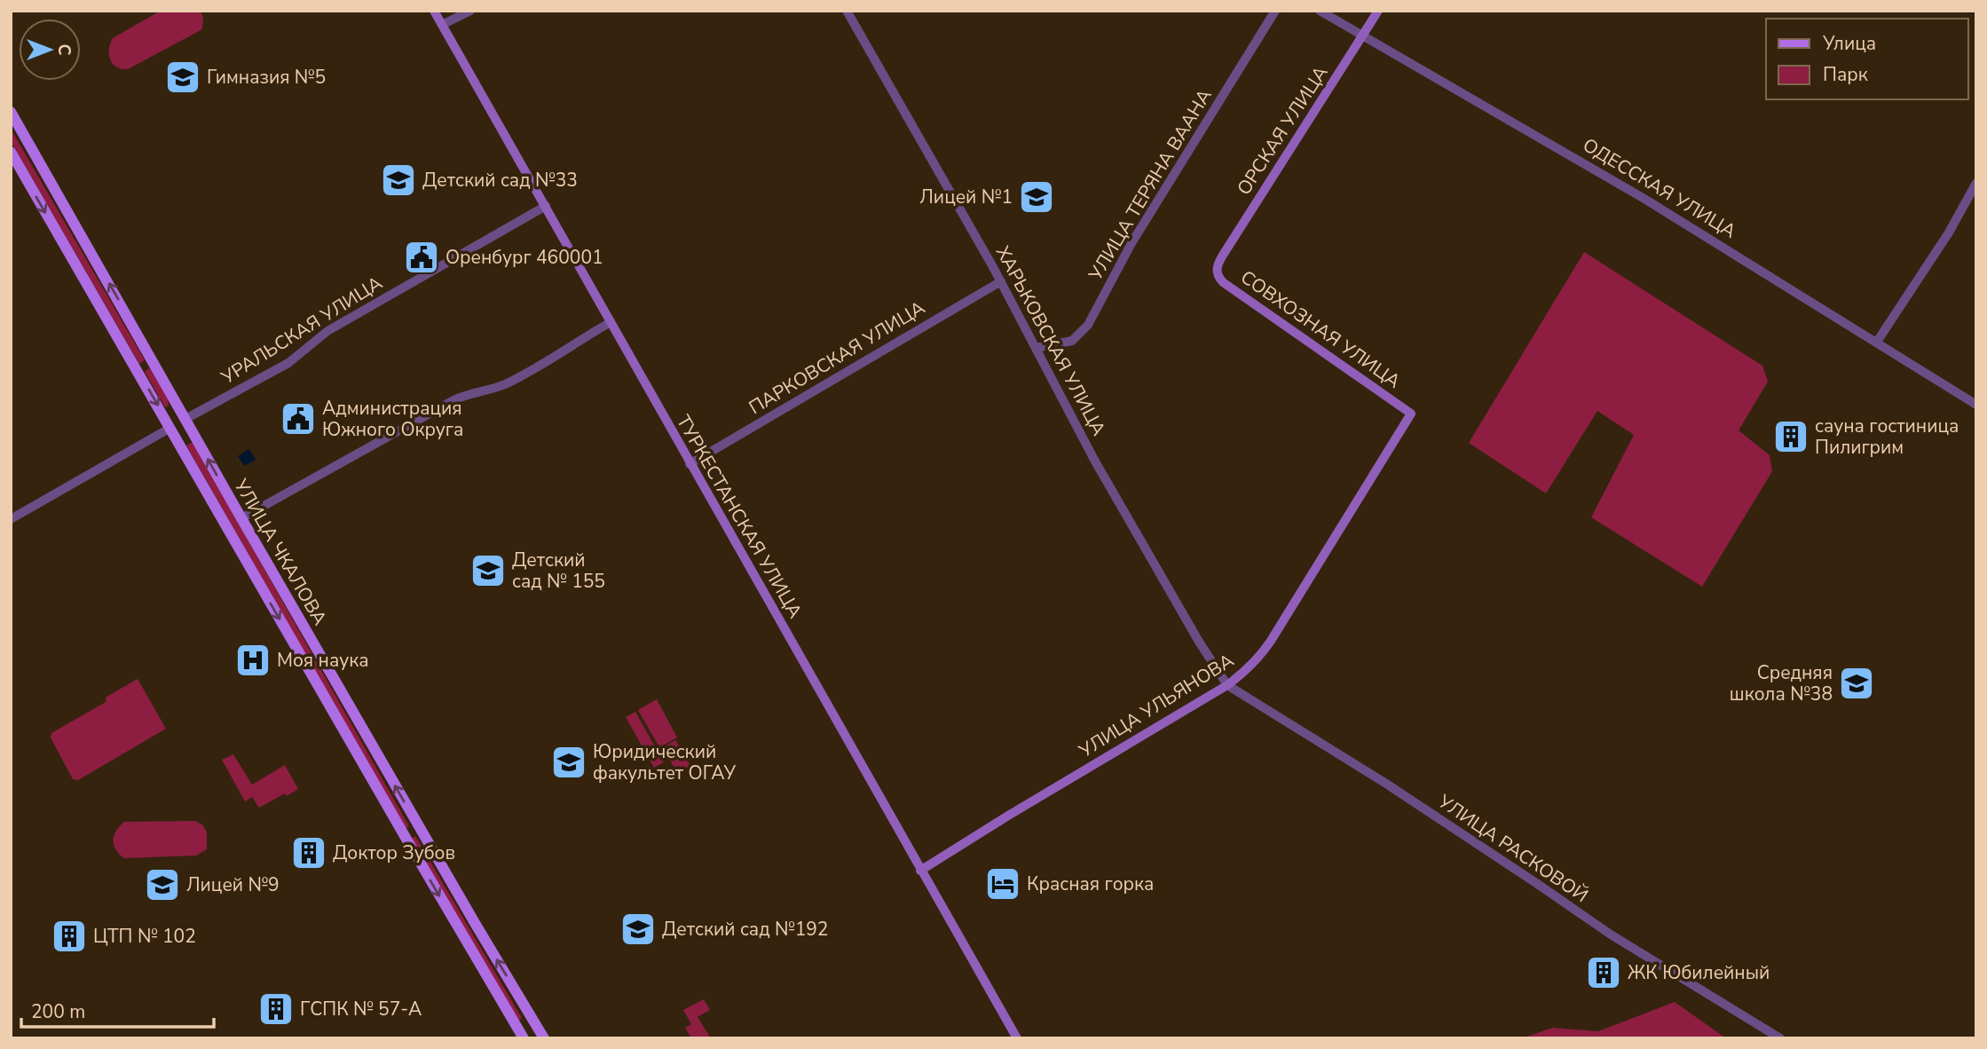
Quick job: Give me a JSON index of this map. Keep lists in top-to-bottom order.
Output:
{
  "streets": {
    "main road": [
      "ОРСКАЯ УЛИЦА",
      "СОВХОЗНАЯ УЛИЦА",
      "УРАЛЬСКАЯ УЛИЦА",
      "ТУРКЕСТАНСКАЯ УЛИЦА",
      "УЛИЦА ЧКАЛОВА",
      "УЛИЦА УЛЬЯНОВА"
    ],
    "street": [
      "УЛИЦА ТЕРЯНА ВААНА",
      "ОДЕССКАЯ УЛИЦА",
      "ХАРЬКОВСКАЯ УЛИЦА",
      "ПАРКОВСКАЯ УЛИЦА",
      "УЛИЦА РАСКОВОЙ"
    ]
  },
  "crossings": [
    ["ОРСКАЯ УЛИЦА", "ОДЕССКАЯ УЛИЦА"],
    ["ОРСКАЯ УЛИЦА", "СОВХОЗНАЯ УЛИЦА"],
    ["УЛИЦА ТЕРЯНА ВААНА", "ХАРЬКОВСКАЯ УЛИЦА"],
    ["СОВХОЗНАЯ УЛИЦА", "УЛИЦА УЛЬЯНОВА"],
    ["УРАЛЬСКАЯ УЛИЦА", "ТУРКЕСТАНСКАЯ УЛИЦА"],
    ["УРАЛЬСКАЯ УЛИЦА", "УЛИЦА ЧКАЛОВА"],
    ["ХАРЬКОВСКАЯ УЛИЦА", "ПАРКОВСКАЯ УЛИЦА"],
    ["ХАРЬКОВСКАЯ УЛИЦА", "УЛИЦА УЛЬЯНОВА"],
    ["ХАРЬКОВСКАЯ УЛИЦА", "УЛИЦА РАСКОВОЙ"],
    ["ПАРКОВСКАЯ УЛИЦА", "ТУРКЕСТАНСКАЯ УЛИЦА"],
    ["ТУРКЕСТАНСКАЯ УЛИЦА", "УЛИЦА УЛЬЯНОВА"],
    ["УЛИЦА УЛЬЯНОВА", "УЛИЦА РАСКОВОЙ"]
  ],
  "places": {
    "school or university": [
      "Гимназия №5",
      "Детский сад №33",
      "Лицей №1",
      "Детский сад № 155",
      "Средняя школа №38",
      "Юридический факультет ОГАУ",
      "Лицей №9",
      "Детский сад №192"
    ],
    "public building": ["Оренбург 460001", "Администрация Южного Округа"],
    "building": [
      "сауна гостиница Пилигрим",
      "Доктор Зубов",
      "ЦТП № 102",
      "ЖК Юбилейный",
      "ГСПК № 57-А"
    ],
    "hospital": ["Моя наука"],
    "hotel": ["Красная горка"]
  },
  "legend": ["Улица", "Парк"],
  "scale_bar": "200 m",
  "north": "right"
}
